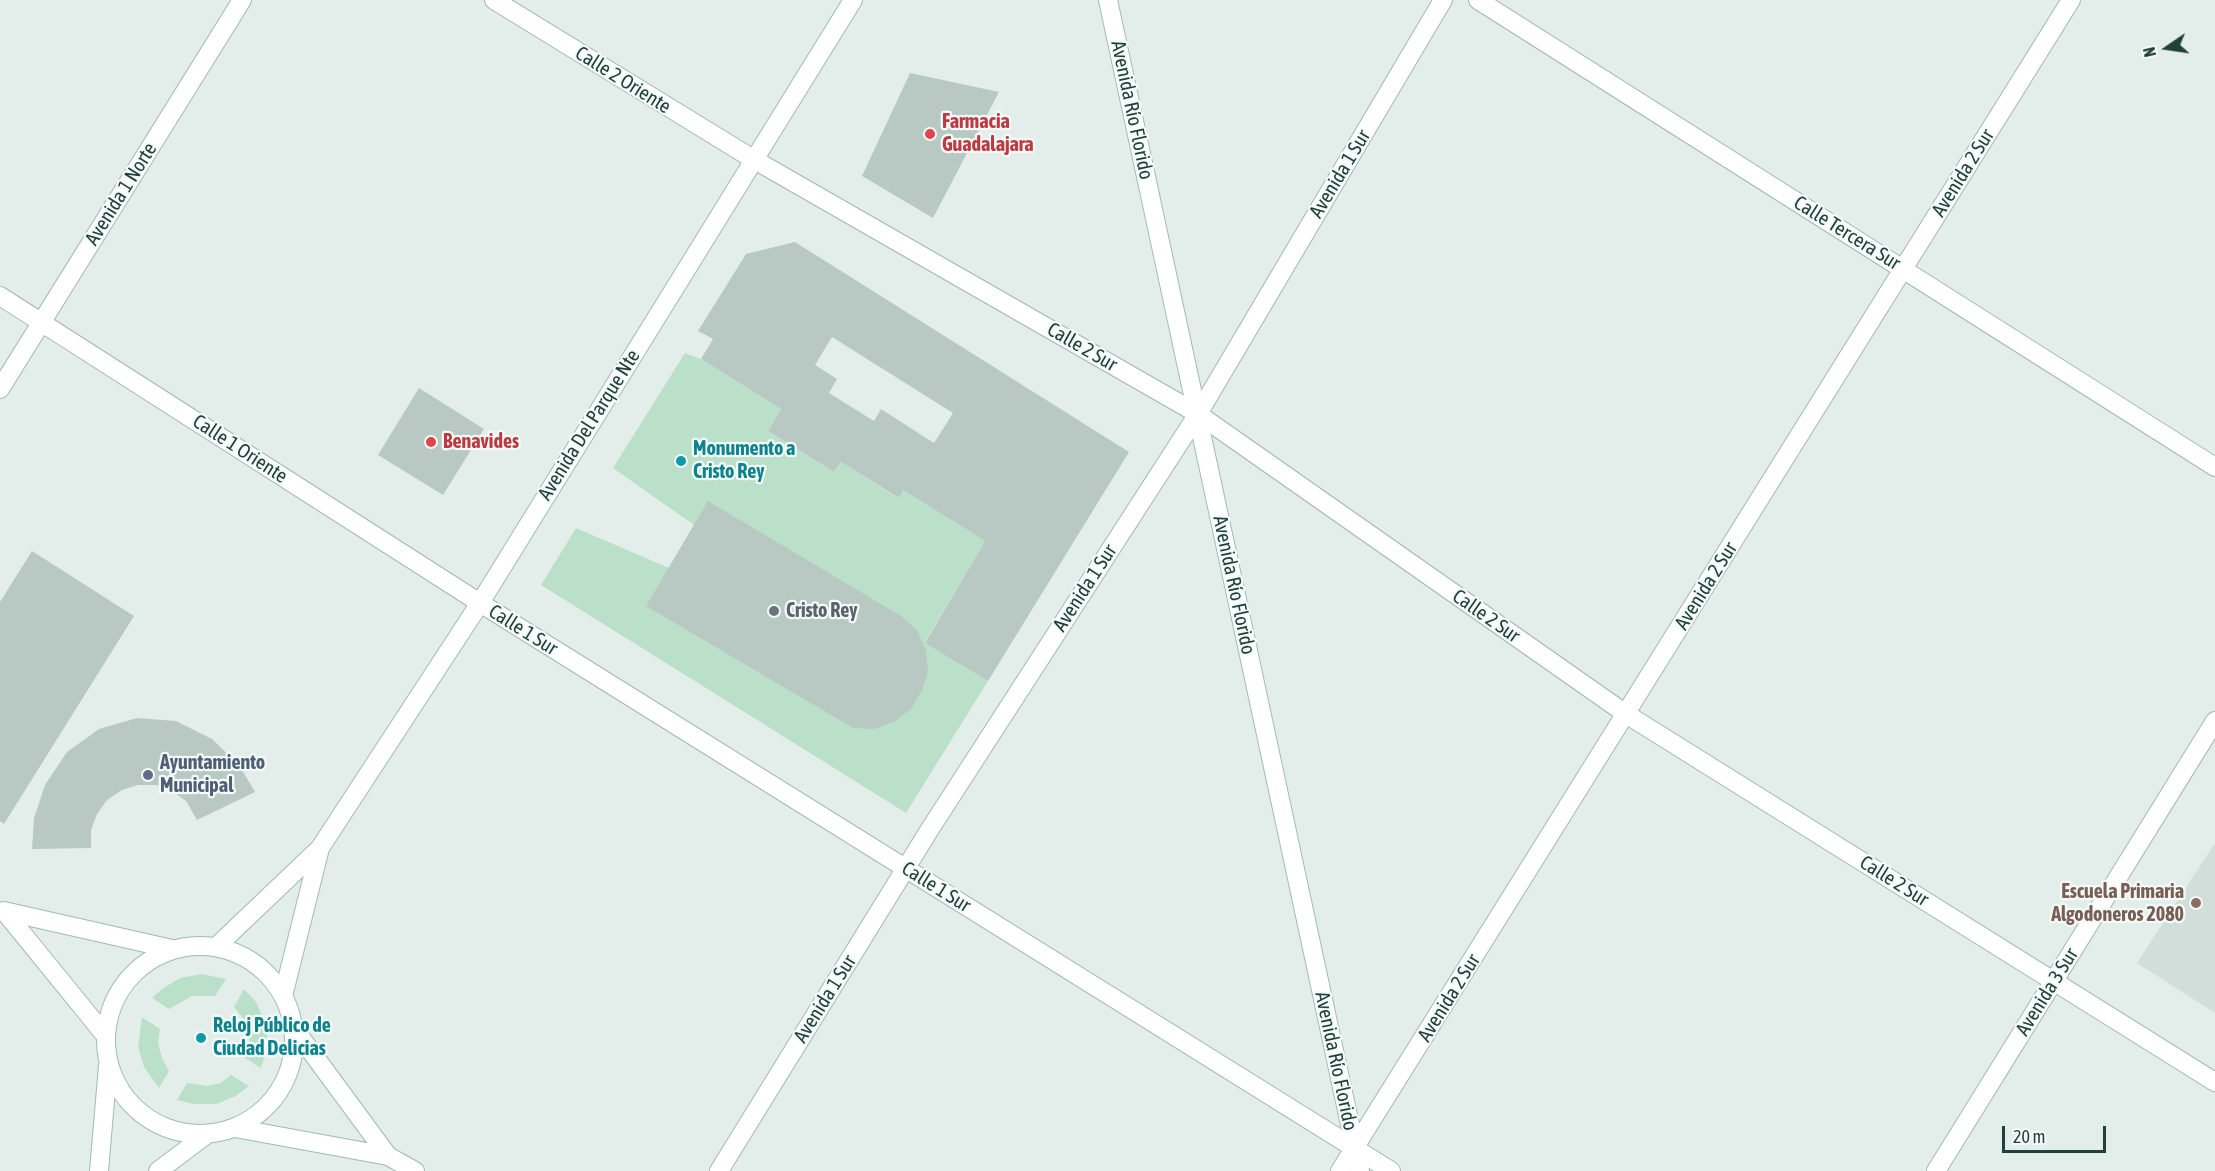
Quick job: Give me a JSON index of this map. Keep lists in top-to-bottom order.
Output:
{
  "streets": {
    "street": [
      "Calle 2 Oriente",
      "Avenida Río Florido",
      "Avenida 2 Sur",
      "Avenida 1 Sur",
      "Avenida 1 Norte",
      "Calle Tercera Sur",
      "Calle 2 Sur",
      "Avenida Del Parque Nte",
      "Calle 1 Oriente",
      "Calle 1 Sur",
      "Avenida 3 Sur"
    ]
  },
  "crossings": [
    ["Calle 2 Oriente", "Calle 2 Sur"],
    ["Calle 2 Oriente", "Avenida Del Parque Nte"],
    ["Avenida Río Florido", "Avenida 2 Sur"],
    ["Avenida Río Florido", "Avenida 1 Sur"],
    ["Avenida Río Florido", "Calle 2 Sur"],
    ["Avenida Río Florido", "Calle 1 Sur"],
    ["Avenida 2 Sur", "Calle Tercera Sur"],
    ["Avenida 2 Sur", "Calle 2 Sur"],
    ["Avenida 2 Sur", "Calle 1 Sur"],
    ["Avenida 1 Sur", "Calle 2 Sur"],
    ["Avenida 1 Sur", "Calle 1 Sur"],
    ["Avenida 1 Norte", "Calle 1 Oriente"],
    ["Calle 2 Sur", "Avenida Del Parque Nte"],
    ["Calle 2 Sur", "Avenida 3 Sur"],
    ["Avenida Del Parque Nte", "Calle 1 Oriente"],
    ["Avenida Del Parque Nte", "Calle 1 Sur"],
    ["Calle 1 Oriente", "Calle 1 Sur"]
  ],
  "places": [
    "Farmacia Guadalajara",
    "Benavides",
    "Monumento a Cristo Rey",
    "Cristo Rey",
    "Ayuntamiento Municipal",
    "Escuela Primaria Algodoneros 2080",
    "Reloj Público de Ciudad Delicias"
  ],
  "scale_bar": "20 m",
  "north": "left"
}
